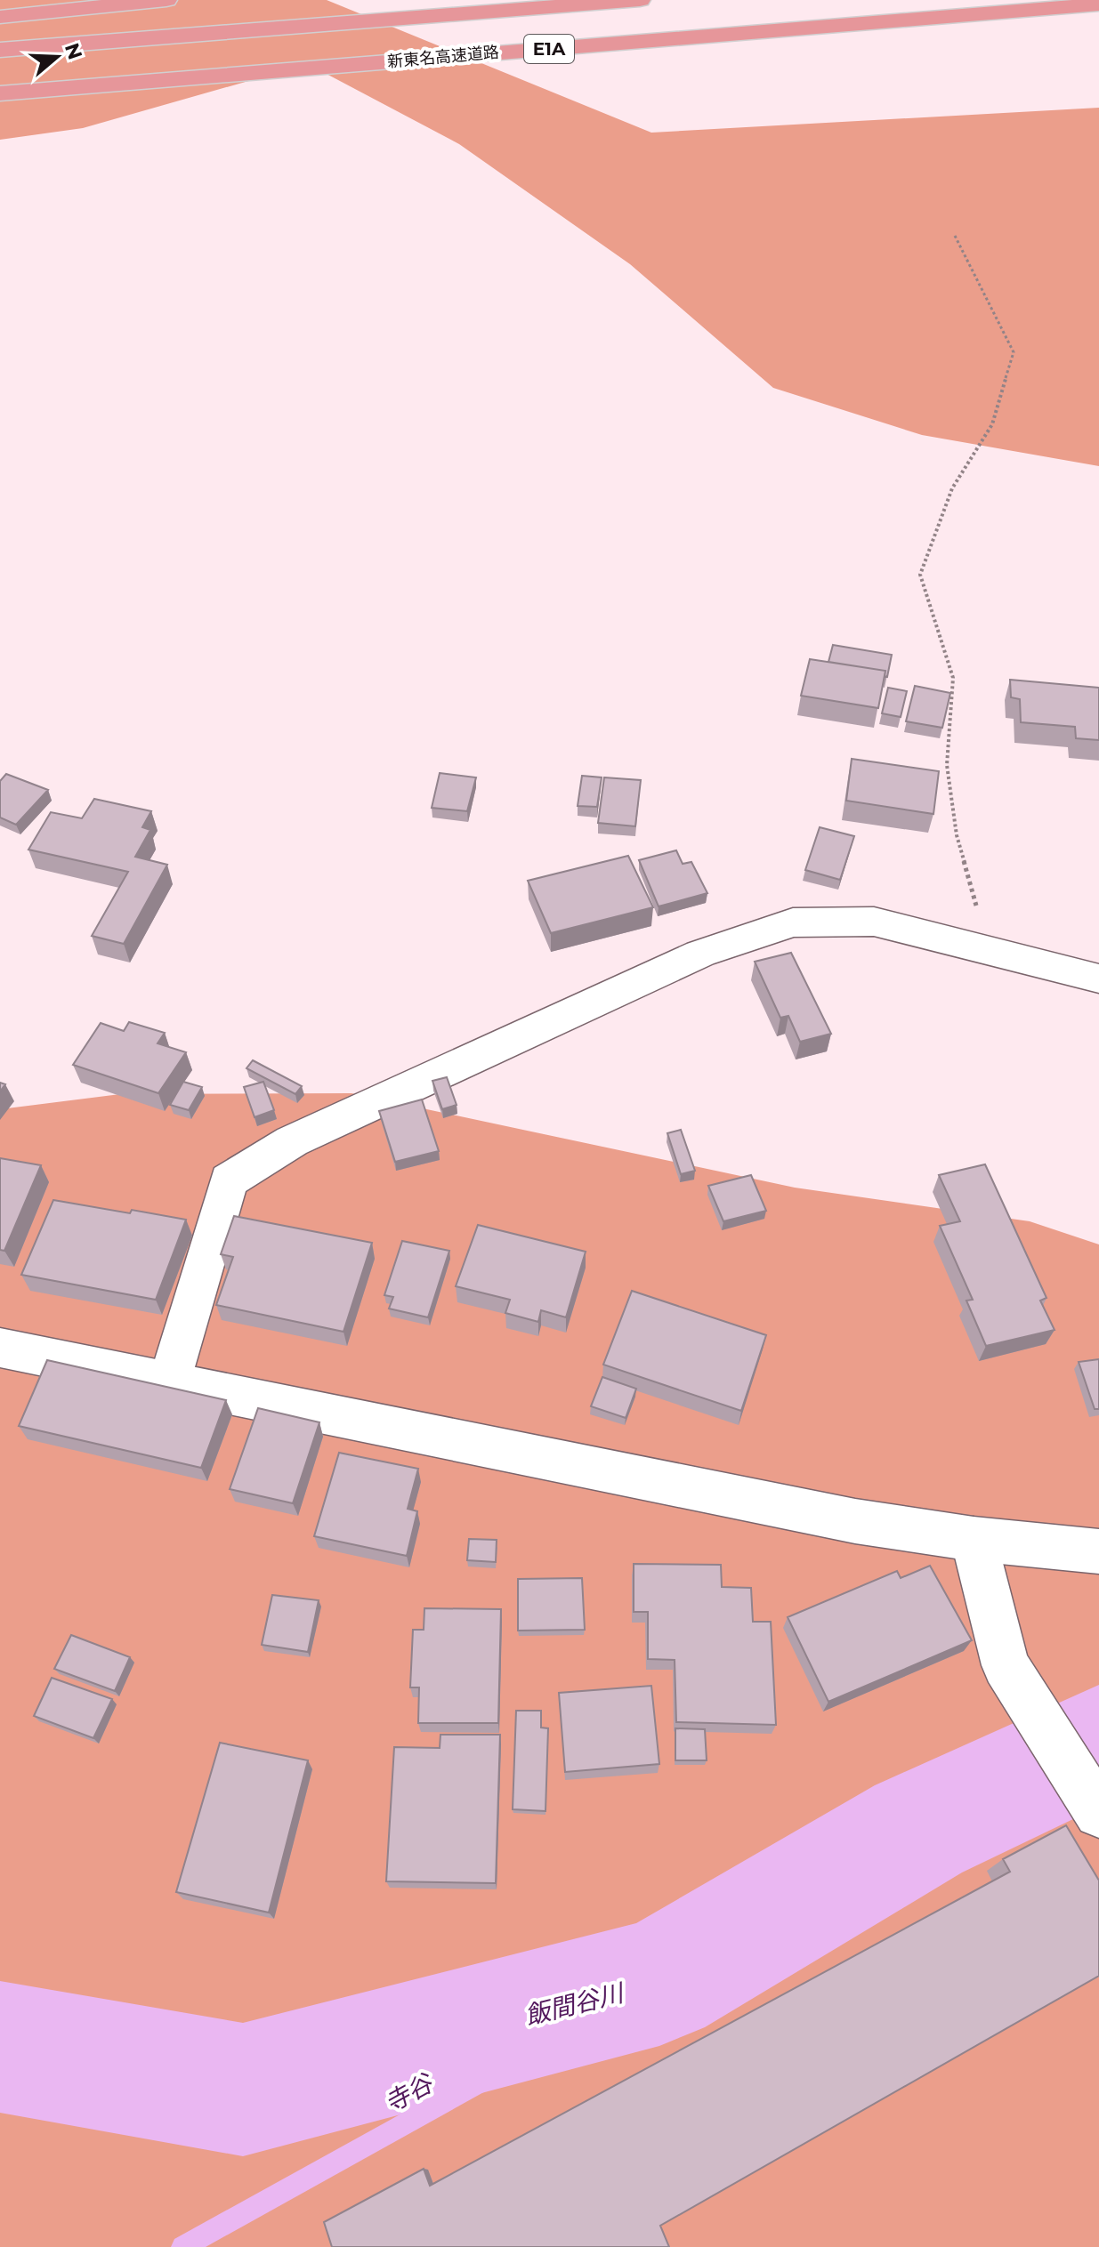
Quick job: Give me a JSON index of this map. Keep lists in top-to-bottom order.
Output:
{
  "streets": {
    "highway": ["E1A", "新東名高速道路"]
  },
  "water": ["飯間谷川", "寺谷"],
  "north": "right"
}
